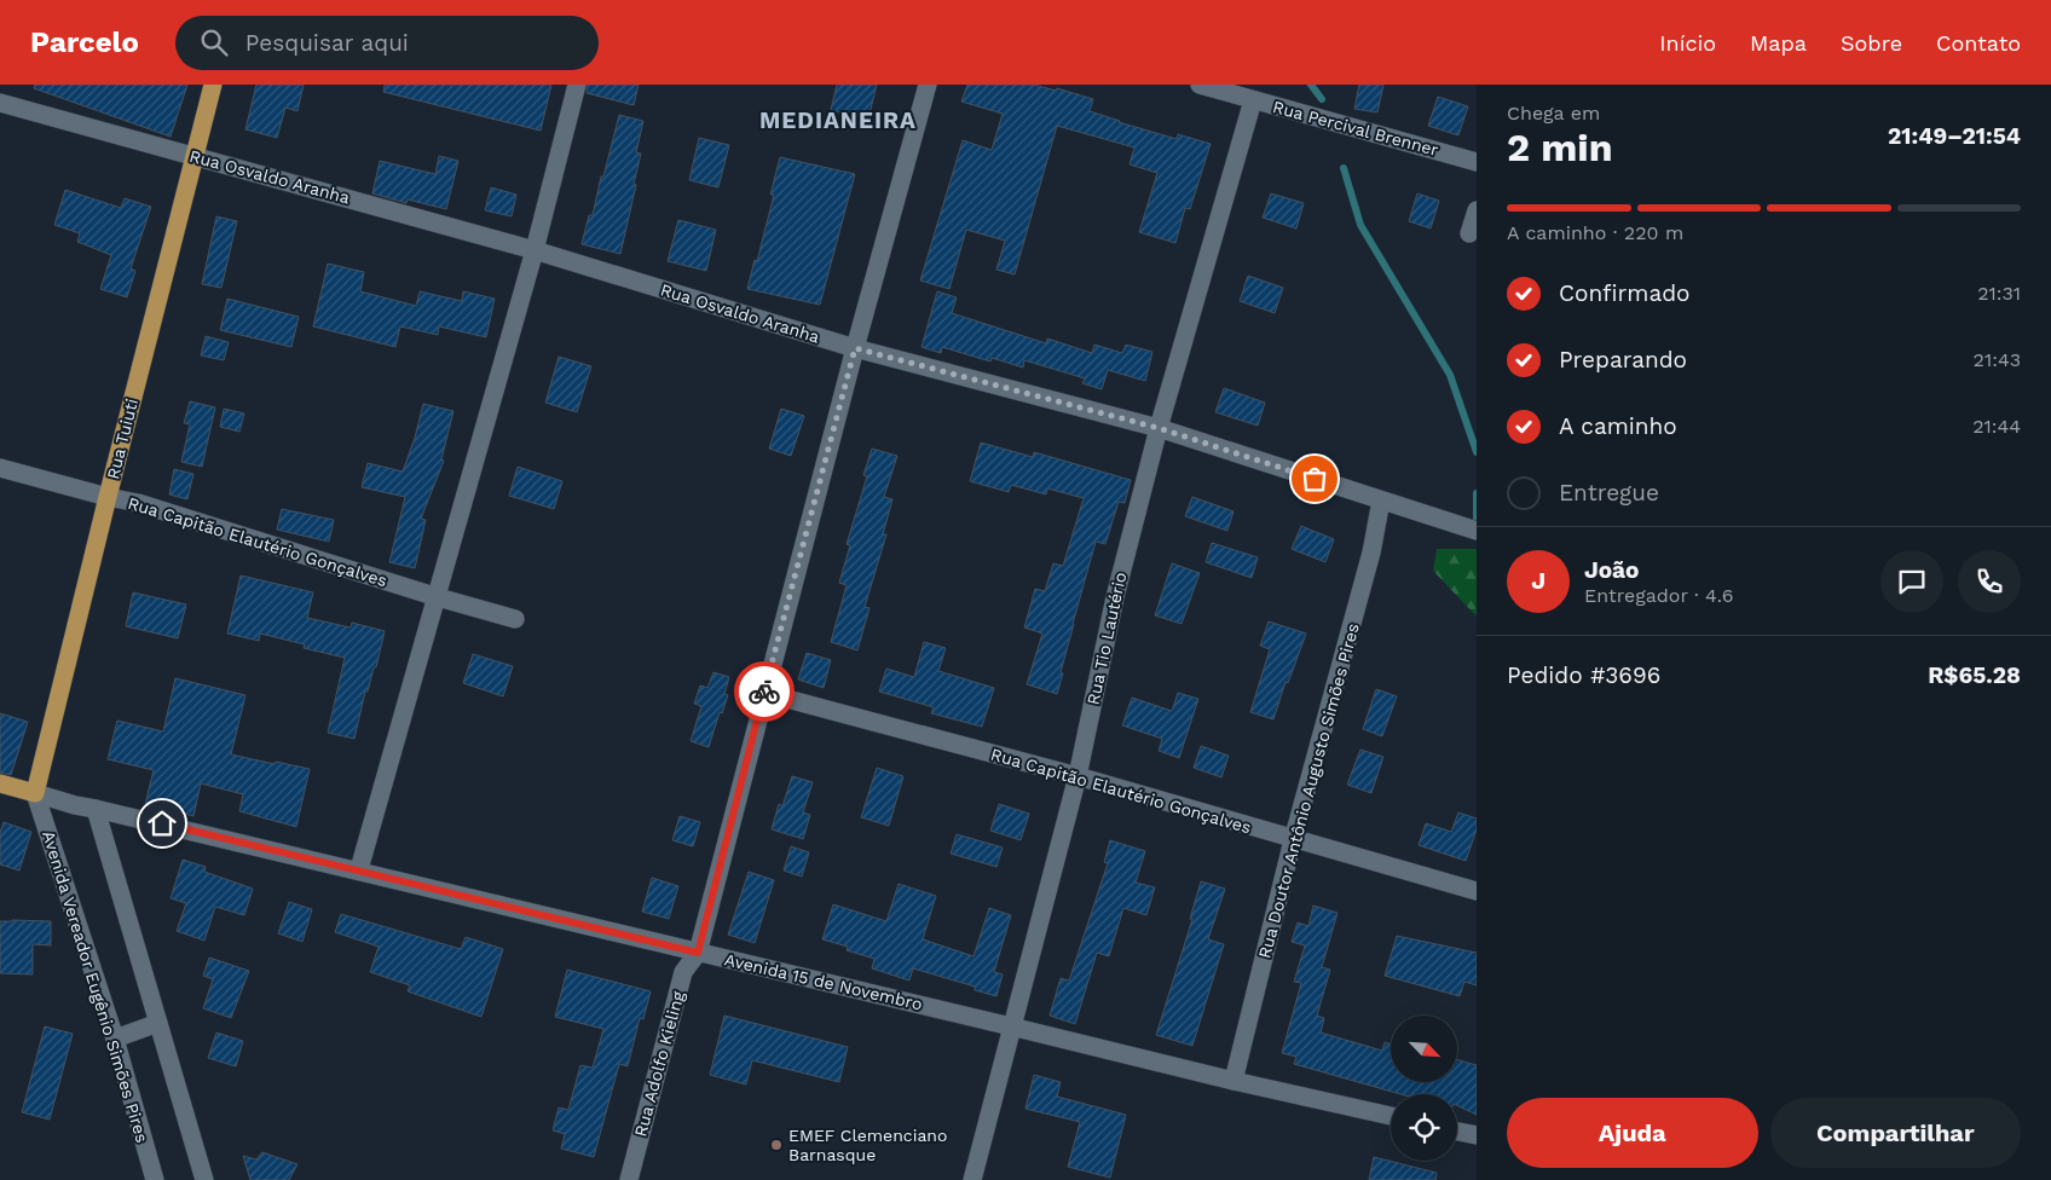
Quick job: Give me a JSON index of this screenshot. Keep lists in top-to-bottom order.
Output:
{
  "streets": {
    "main road": ["Rua Tuiuti", "Avenida 15 de Novembro"],
    "street": [
      "Rua Percival Brenner",
      "Rua Osvaldo Aranha",
      "Rua Capitão Elautério Gonçalves",
      "Rua Tio Lautério",
      "Rua Doutor Antônio Augusto Simões Pires",
      "Avenida Vereador Eugênio Simões Pires",
      "Rua Adolfo Kieling"
    ]
  },
  "crossings": [
    ["Rua Percival Brenner", "Rua Tio Lautério"],
    ["Rua Osvaldo Aranha", "Rua Tuiuti"],
    ["Rua Osvaldo Aranha", "Rua Tio Lautério"],
    ["Rua Osvaldo Aranha", "Rua Doutor Antônio Augusto Simões Pires"],
    ["Rua Osvaldo Aranha", "Rua Adolfo Kieling"],
    ["Rua Tuiuti", "Rua Capitão Elautério Gonçalves"],
    ["Rua Tuiuti", "Avenida 15 de Novembro"],
    ["Rua Tuiuti", "Avenida Vereador Eugênio Simões Pires"],
    ["Rua Capitão Elautério Gonçalves", "Rua Tio Lautério"],
    ["Rua Capitão Elautério Gonçalves", "Rua Doutor Antônio Augusto Simões Pires"],
    ["Rua Capitão Elautério Gonçalves", "Rua Adolfo Kieling"],
    ["Rua Tio Lautério", "Avenida 15 de Novembro"],
    ["Rua Doutor Antônio Augusto Simões Pires", "Avenida 15 de Novembro"],
    ["Avenida 15 de Novembro", "Avenida Vereador Eugênio Simões Pires"],
    ["Avenida 15 de Novembro", "Rua Adolfo Kieling"]
  ],
  "districts": ["MEDIANEIRA"],
  "places": ["EMEF Clemenciano Barnasque"],
  "north": "bottom right",
  "page": {
    "header": "Parcelo",
    "search": "Pesquisar aqui",
    "nav": [
      "Início",
      "Mapa",
      "Sobre",
      "Contato"
    ],
    "heading": ["2 min", "Chega em", "21:49–21:54"],
    "panel": [
      "João",
      "Entregador · 4.6",
      "Pedido #3696",
      "R$65.28"
    ],
    "bar": "A caminho · 220 m",
    "list": [
      ["Confirmado", "21:31"],
      ["Preparando", "21:43"],
      ["A caminho", "21:44"],
      "Entregue"
    ],
    "round": "J",
    "buttons": ["Ajuda", "Compartilhar"]
  }
}
